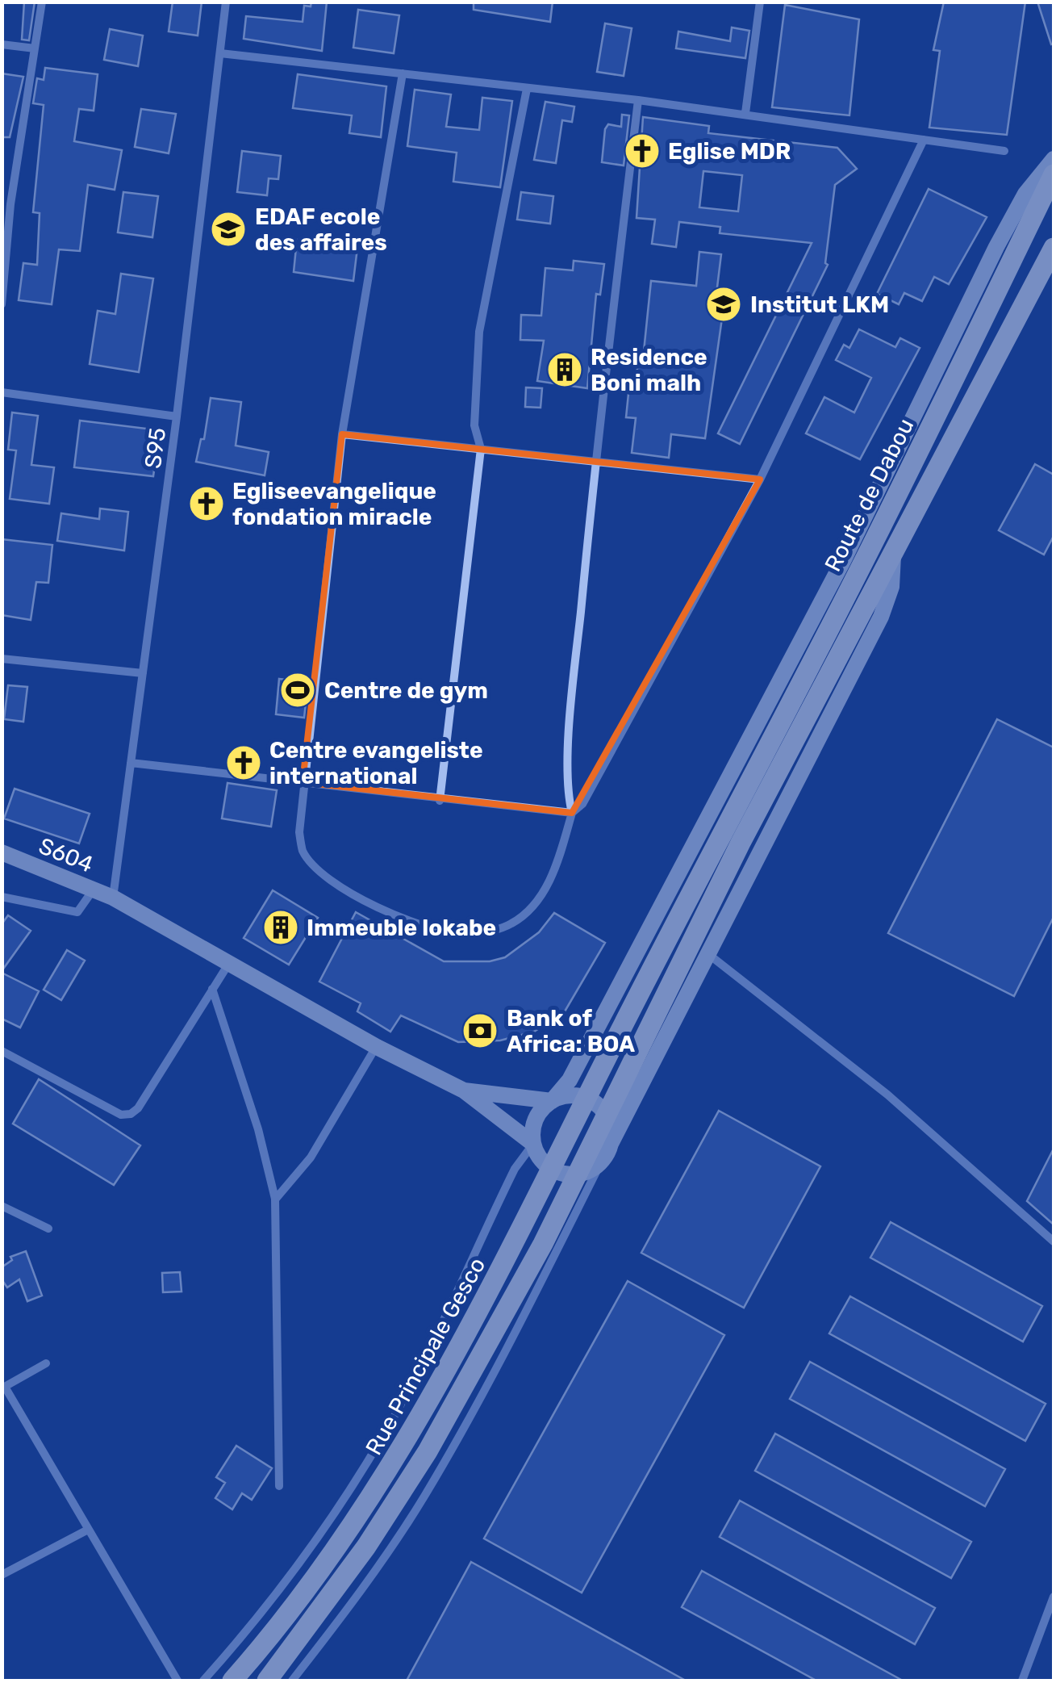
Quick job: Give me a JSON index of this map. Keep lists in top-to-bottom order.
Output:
{
  "streets": {
    "main road": ["Route de Dabou", "Rue Principale Gesco"],
    "street": ["S95", "S604"]
  },
  "crossings": [
    ["S95", "S604"],
    ["Route de Dabou", "Rue Principale Gesco"]
  ],
  "places": {
    "church": ["Eglise MDR", "Egliseevangelique fondation miracle", "Centre evangeliste international"],
    "school or university": ["EDAF ecole des affaires", "Institut LKM"],
    "building": ["Residence Boni malh", "Immeuble lokabe"],
    "sports": ["Centre de gym"],
    "bank": ["Bank of Africa: BOA"]
  }
}
